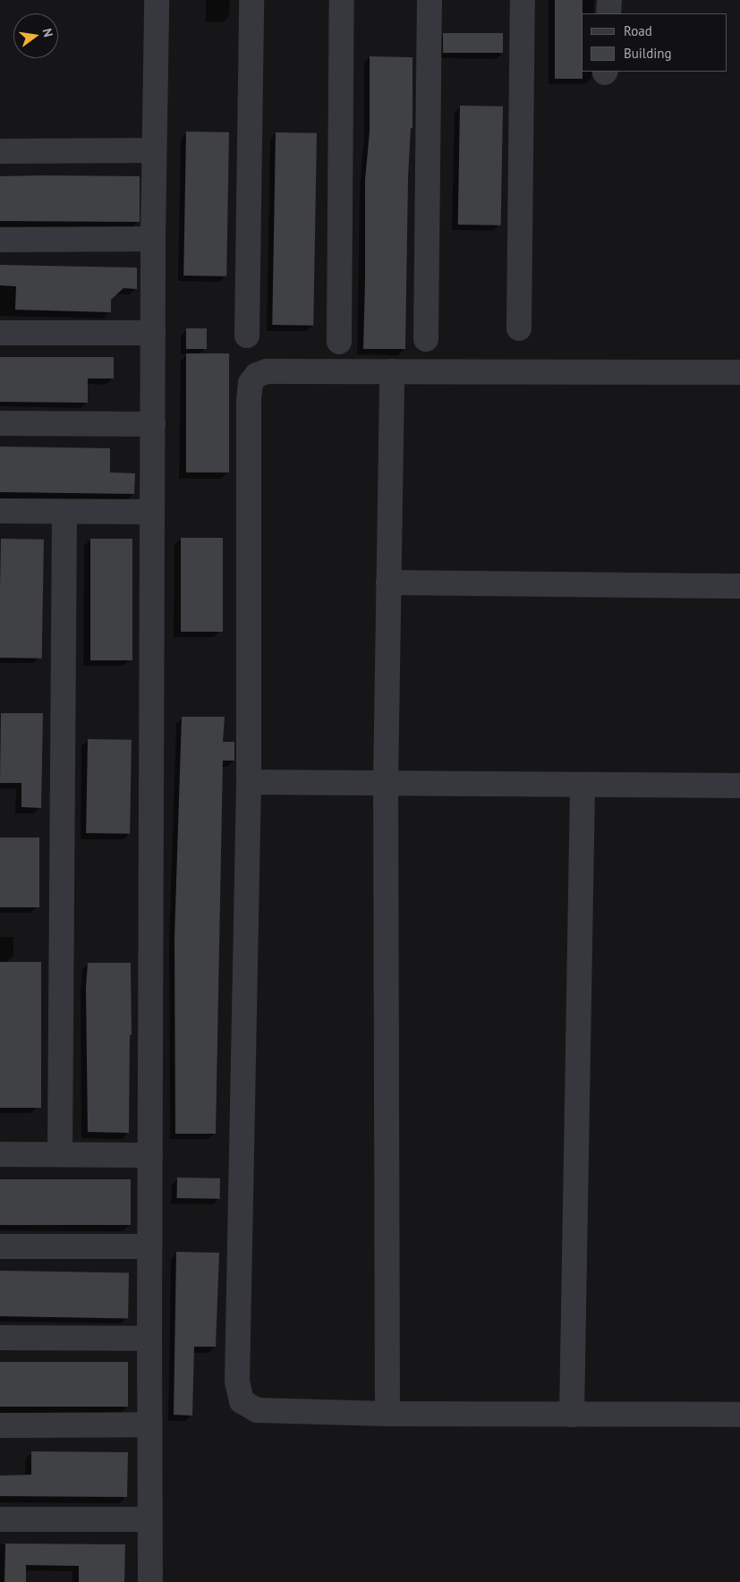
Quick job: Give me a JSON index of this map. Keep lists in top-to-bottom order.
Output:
{
  "legend": ["Road", "Building"],
  "north": "right"
}
